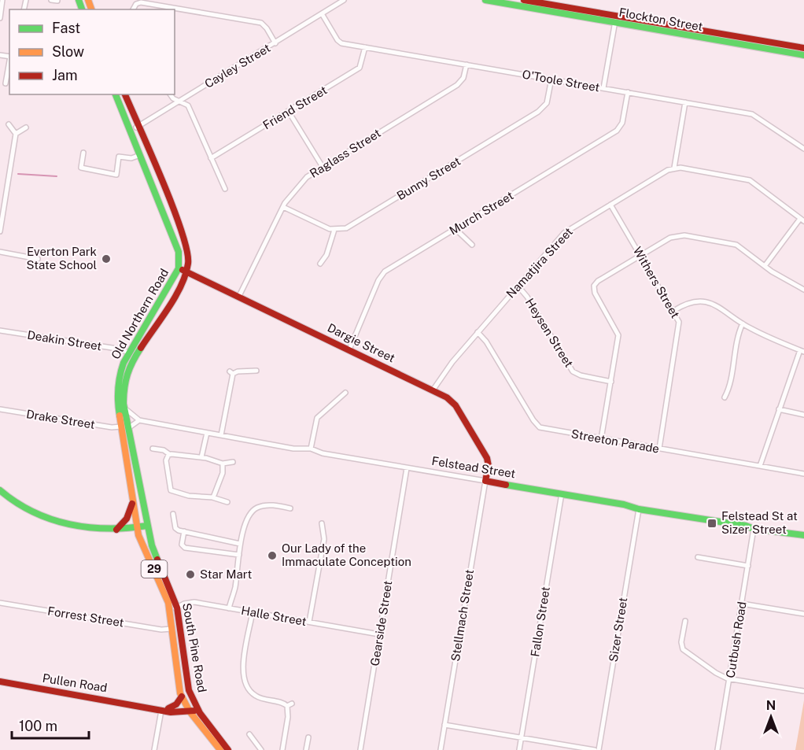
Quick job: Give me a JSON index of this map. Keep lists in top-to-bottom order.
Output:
{
  "streets": {
    "main road": [
      "Flockton Street",
      "Old Northern Road",
      "Dargie Street",
      "Felstead Street",
      "29",
      "South Pine Road",
      "Pullen Road"
    ],
    "street": [
      "Cayley Street",
      "O'Toole Street",
      "Friend Street",
      "Raglass Street",
      "Bunny Street",
      "Murch Street",
      "Namatjira Street",
      "Withers Street",
      "Heysen Street",
      "Deakin Street",
      "Drake Street",
      "Streeton Parade",
      "Stellmach Street",
      "Halle Street",
      "Forrest Street",
      "Fallon Street",
      "Gearside Street",
      "Sizer Street",
      "Cutbush Road"
    ]
  },
  "crossings": [
    ["Cayley Street", "O'Toole Street"],
    ["Cayley Street", "Old Northern Road"],
    ["O'Toole Street", "Friend Street"],
    ["O'Toole Street", "Raglass Street"],
    ["O'Toole Street", "Bunny Street"],
    ["O'Toole Street", "Murch Street"],
    ["Raglass Street", "Dargie Street"],
    ["Murch Street", "Dargie Street"],
    ["Namatjira Street", "Withers Street"],
    ["Namatjira Street", "Heysen Street"],
    ["Namatjira Street", "Dargie Street"],
    ["Namatjira Street", "Streeton Parade"],
    ["Withers Street", "Streeton Parade"],
    ["Old Northern Road", "Deakin Street"],
    ["Old Northern Road", "Dargie Street"],
    ["Old Northern Road", "Drake Street"],
    ["Old Northern Road", "Felstead Street"],
    ["Old Northern Road", "South Pine Road"],
    ["Dargie Street", "Felstead Street"],
    ["Dargie Street", "Stellmach Street"],
    ["Felstead Street", "Stellmach Street"],
    ["Felstead Street", "Fallon Street"],
    ["Felstead Street", "Gearside Street"],
    ["Felstead Street", "Sizer Street"],
    ["Felstead Street", "Cutbush Road"],
    ["Halle Street", "Gearside Street"],
    ["Halle Street", "South Pine Road"],
    ["Forrest Street", "South Pine Road"],
    ["South Pine Road", "Pullen Road"]
  ],
  "places": {
    "other": ["Everton Park State School", "Our Lady of the Immaculate Conception", "Star Mart"],
    "transit": ["Felstead St at Sizer Street"]
  },
  "legend": ["Fast", "Slow", "Jam"],
  "scale_bar": "100 m",
  "north": "top"
}
